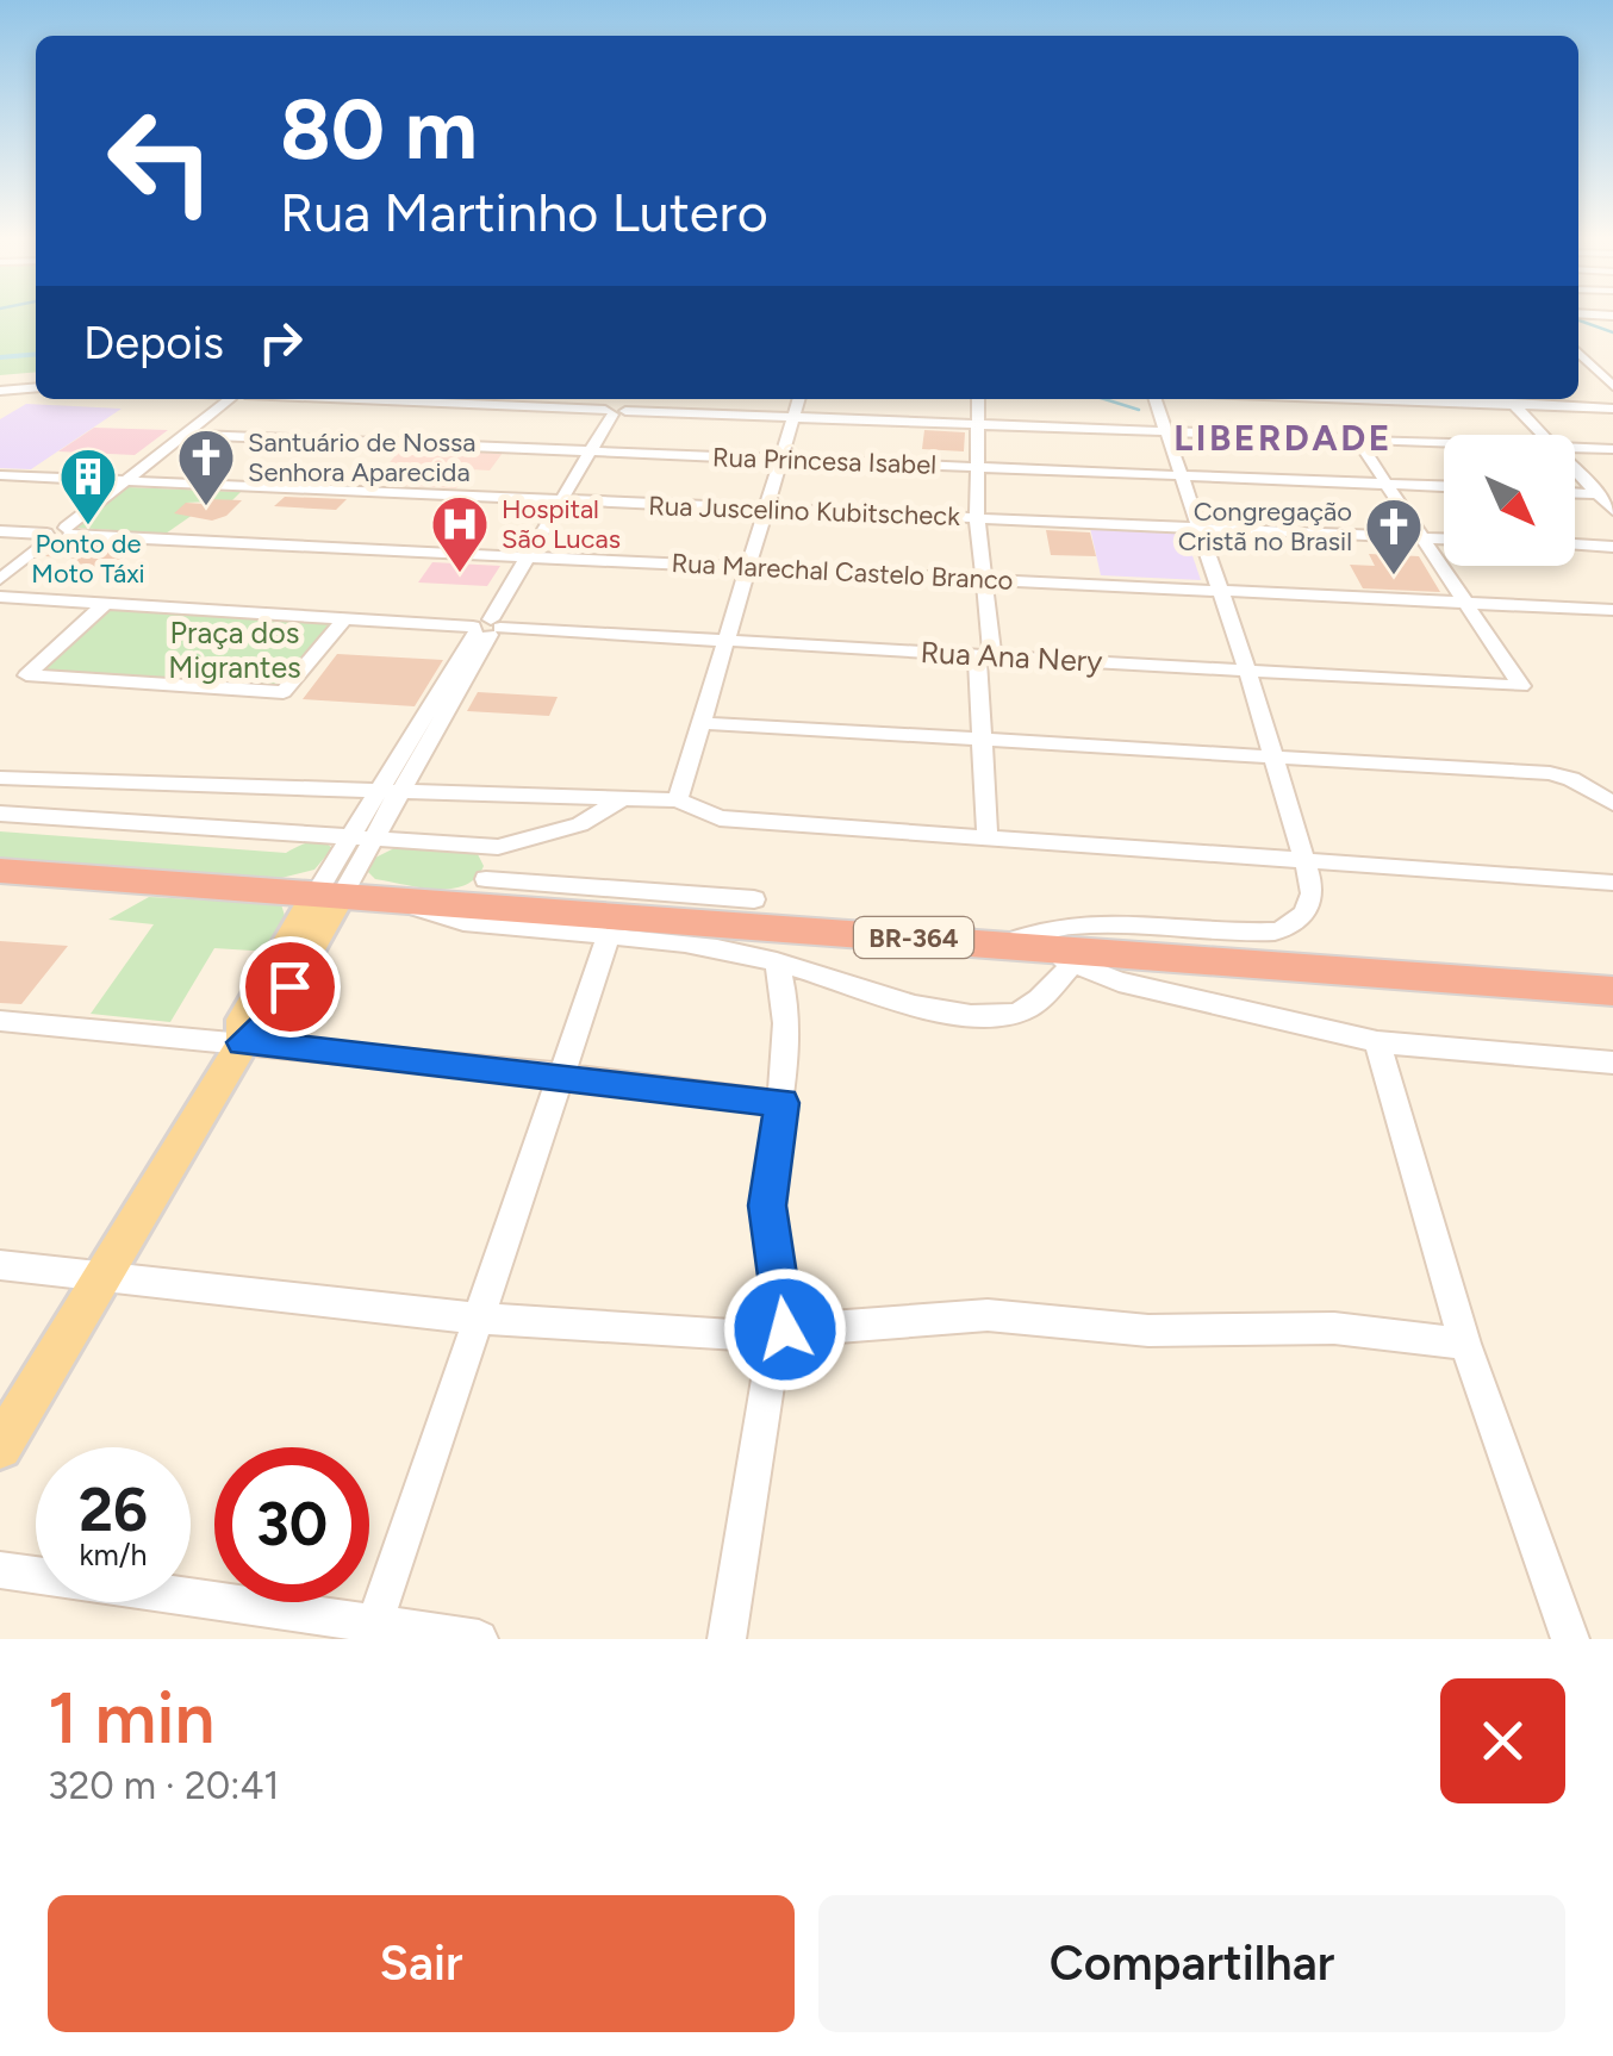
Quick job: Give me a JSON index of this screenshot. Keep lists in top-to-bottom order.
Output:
{
  "streets": {
    "highway": ["BR-364"],
    "street": [
      "Rua Princesa Isabel",
      "Rua Juscelino Kubitscheck",
      "Rua Marechal Castelo Branco",
      "Rua Ana Nery"
    ]
  },
  "crossings": [
    ["Rua Marechal Castelo Branco", "Rua Ana Nery"]
  ],
  "districts": ["LIBERDADE"],
  "parks": ["Praça dos Migrantes"],
  "places": {
    "church": ["Santuário de Nossa Senhora Aparecida", "Congregação Cristã no Brasil"],
    "building": ["Ponto de Moto Táxi"],
    "hospital": ["Hospital São Lucas"]
  },
  "north": "bottom right",
  "page": {
    "turn": ["80 m", "Rua Martinho Lutero"],
    "then": "Depois",
    "speed": "26 km/h",
    "limit": "30",
    "heading": ["1 min", "320 m · 20:41"],
    "buttons": ["Sair", "Compartilhar"]
  }
}
